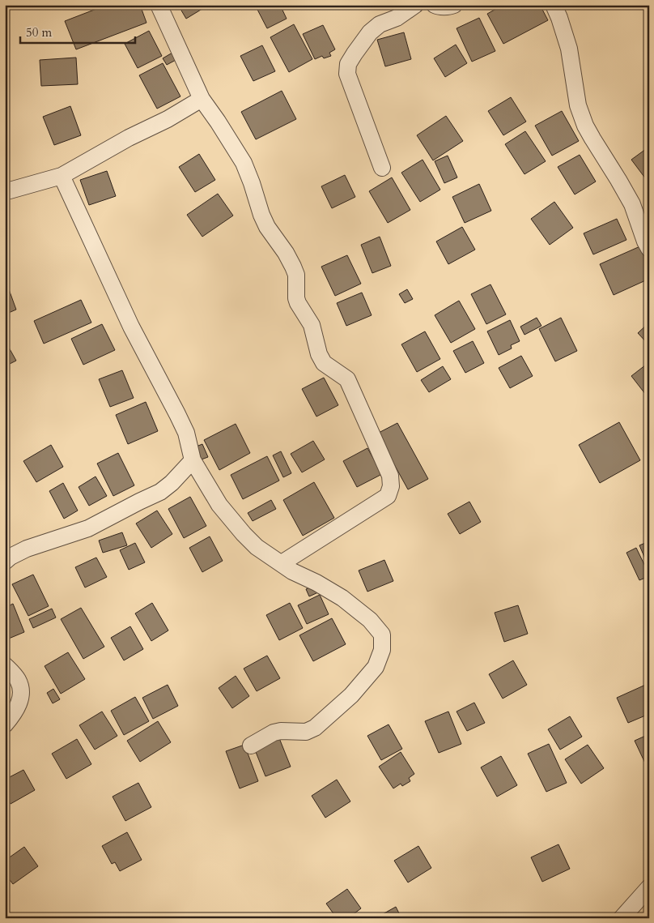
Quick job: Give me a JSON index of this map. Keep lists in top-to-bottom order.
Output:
{
  "scale_bar": "50 m"
}
